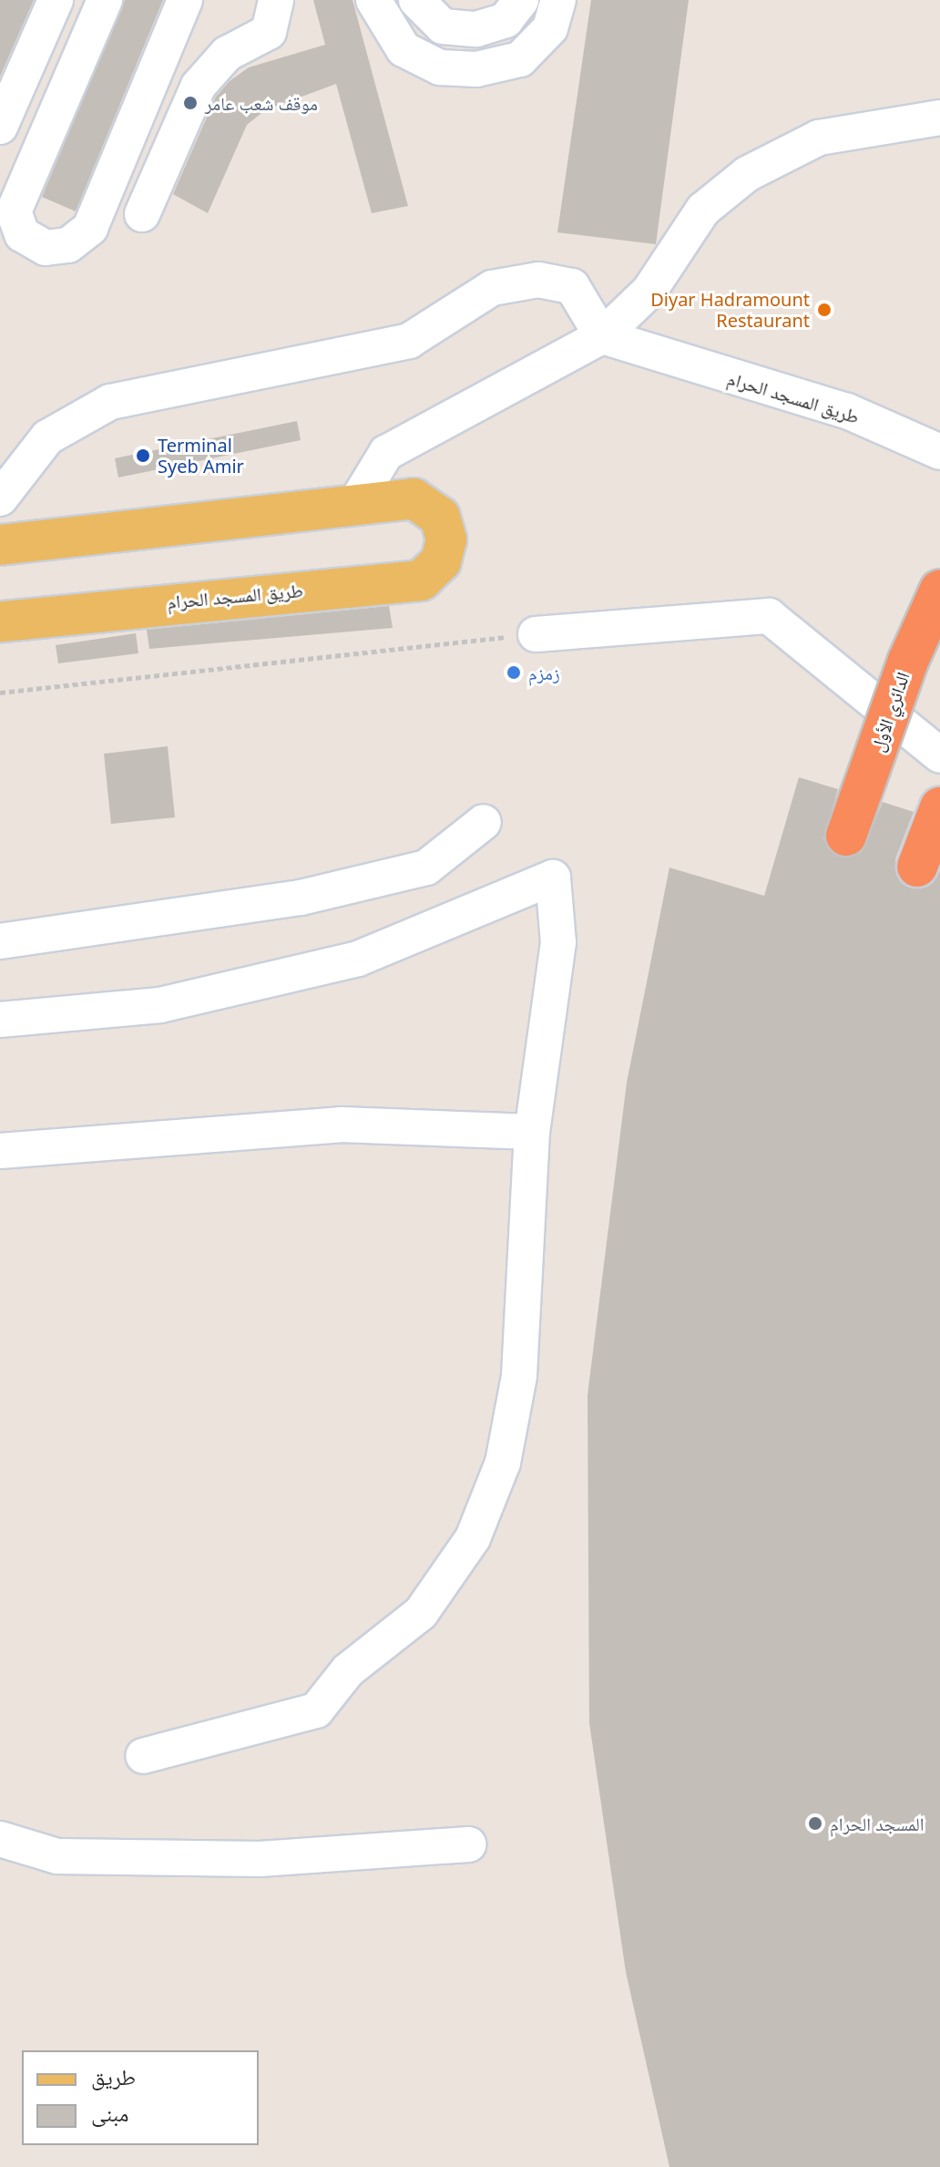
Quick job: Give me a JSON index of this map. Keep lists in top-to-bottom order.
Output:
{
  "streets": {
    "highway": ["الدائري الأول"],
    "main road": ["طريق المسجد الحرام"]
  },
  "places": [
    "موقف شعب عامر",
    "Diyar Hadramount Restaurant",
    "Terminal Syeb Amir",
    "زمزم",
    "المسجد الحرام"
  ],
  "legend": ["طريق", "مبنى"]
}
